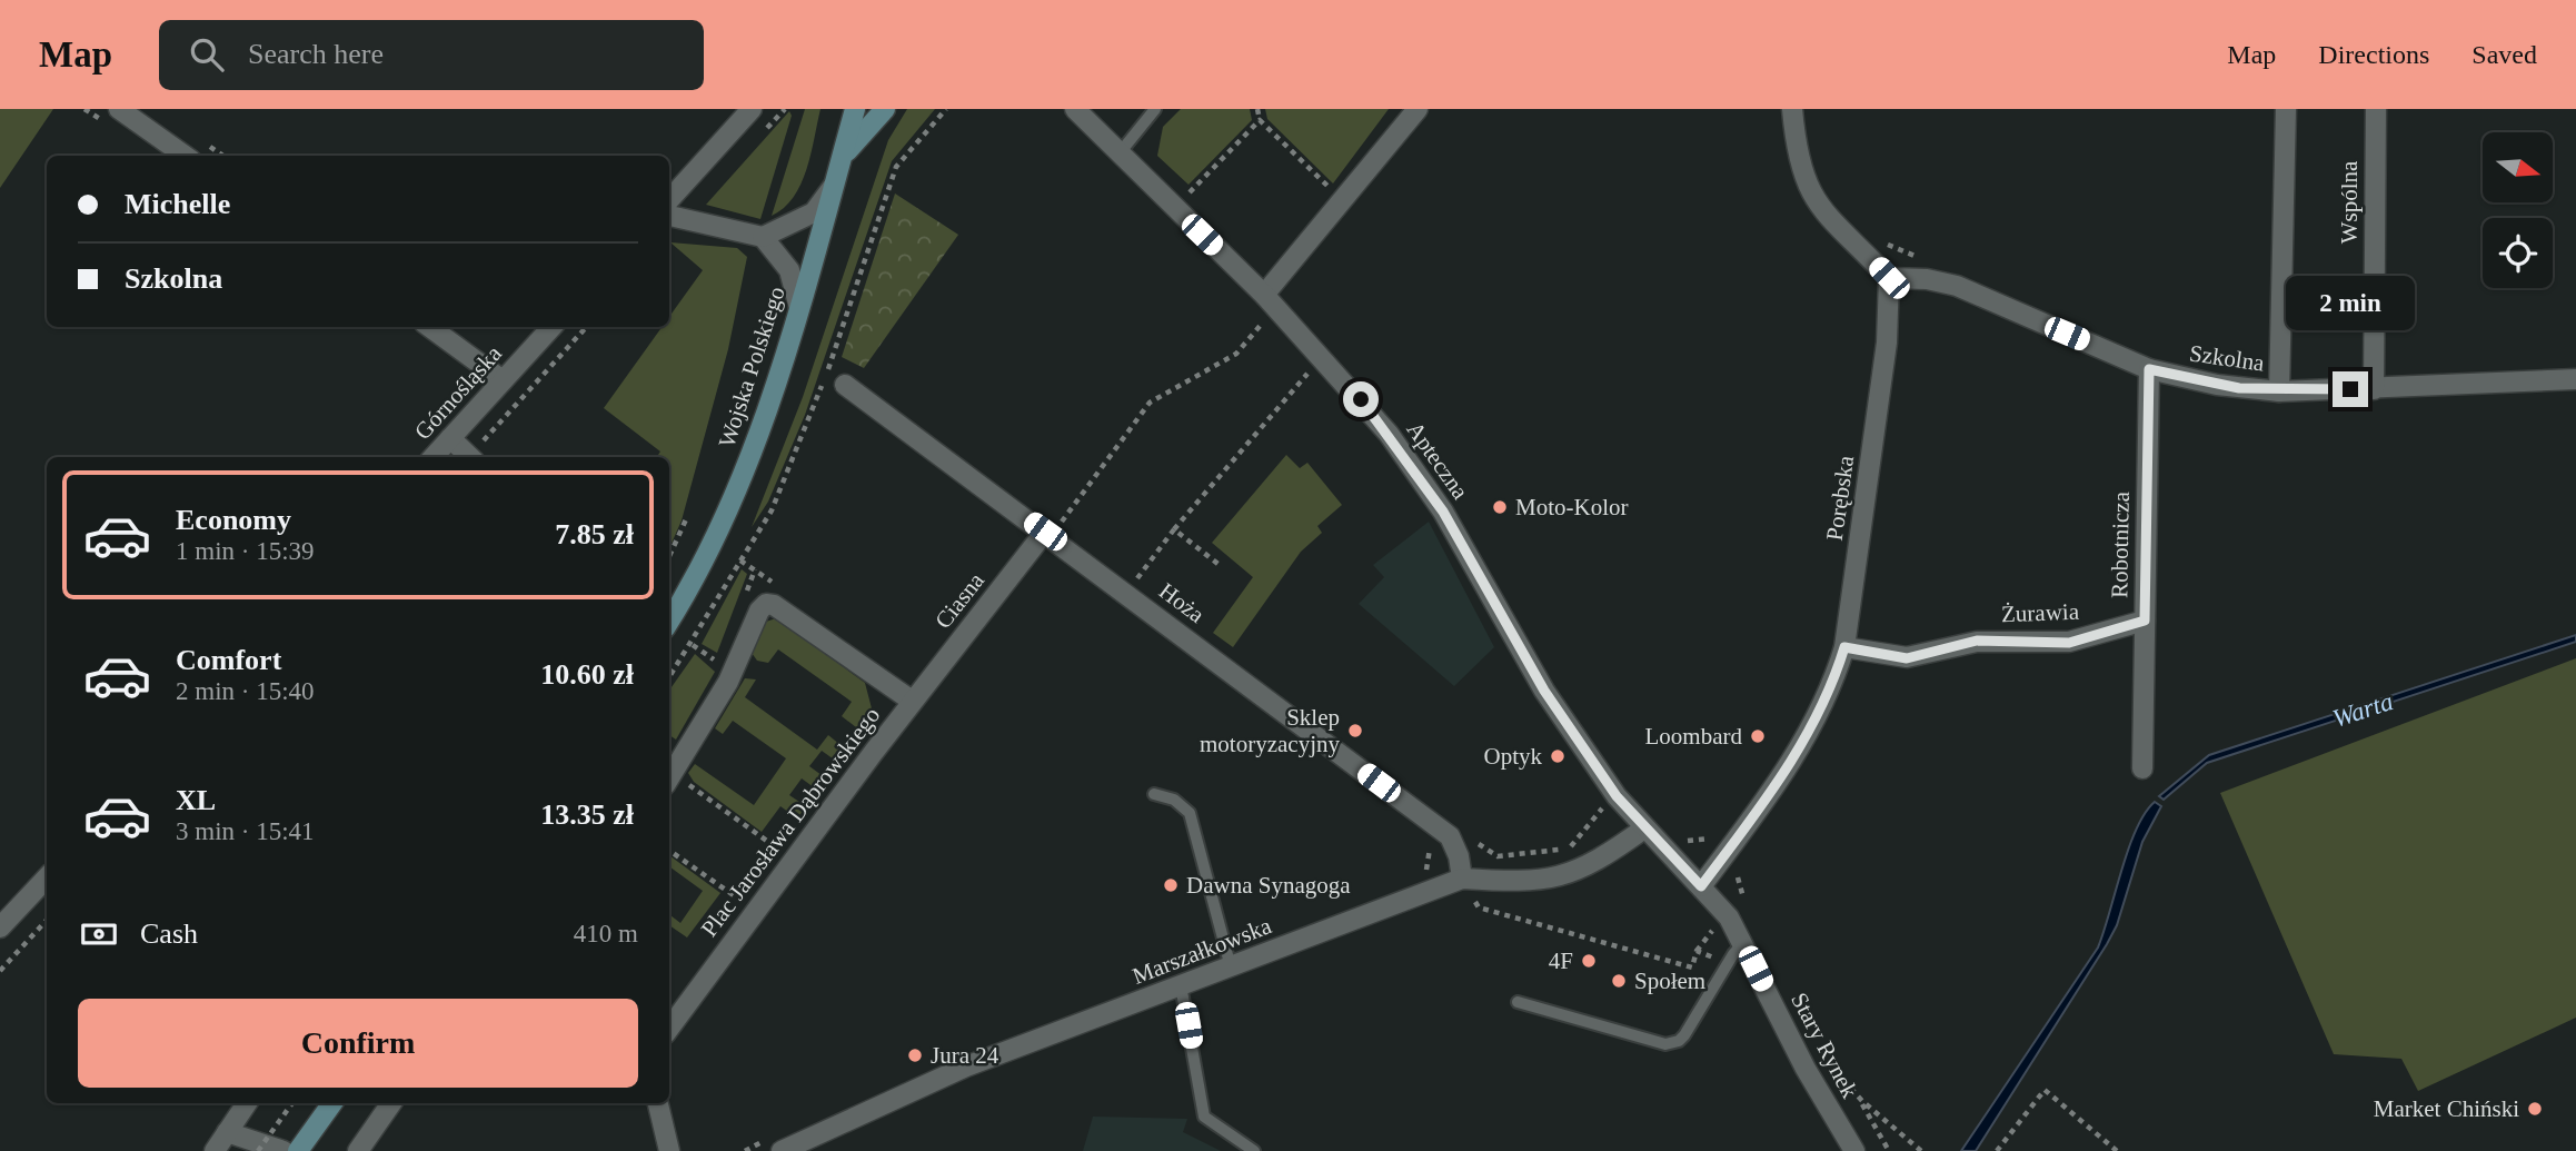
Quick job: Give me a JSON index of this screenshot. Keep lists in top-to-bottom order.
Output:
{
  "streets": {
    "main road": ["Wojska Polskiego"],
    "street": [
      "Wspólna",
      "Szkolna",
      "Górnośląska",
      "Apteczna",
      "Porębska",
      "Robotnicza",
      "Ciasna",
      "Hoża",
      "Żurawia",
      "Plac Jarosława Dąbrowskiego",
      "Marszałkowska",
      "Stary Rynek"
    ]
  },
  "crossings": [
    ["Wspólna", "Szkolna"],
    ["Szkolna", "Porębska"],
    ["Szkolna", "Robotnicza"],
    ["Apteczna", "Porębska"],
    ["Apteczna", "Marszałkowska"],
    ["Apteczna", "Stary Rynek"],
    ["Porębska", "Żurawia"],
    ["Porębska", "Stary Rynek"],
    ["Robotnicza", "Żurawia"],
    ["Ciasna", "Hoża"],
    ["Ciasna", "Plac Jarosława Dąbrowskiego"],
    ["Hoża", "Marszałkowska"]
  ],
  "water": ["Warta"],
  "places": [
    "Moto-Kolor",
    "Sklep motoryzacyjny",
    "Loombard",
    "Optyk",
    "Dawna Synagoga",
    "4F",
    "Społem",
    "Jura 24",
    "Market Chiński"
  ],
  "north": "right",
  "page": {
    "header": "Map",
    "search": "Search here",
    "nav": ["Map", "Directions", "Saved"],
    "banner": ["Michelle", "Szkolna"],
    "bubble": "2 min",
    "list": [
      {
        "name": "Economy",
        "note": "1 min · 15:39",
        "value": "7.85 zł"
      },
      {
        "name": "Comfort",
        "note": "2 min · 15:40",
        "value": "10.60 zł"
      },
      {
        "name": "XL",
        "note": "3 min · 15:41",
        "value": "13.35 zł"
      }
    ],
    "pay": ["Cash", "410 m"],
    "buttons": "Confirm"
  }
}
